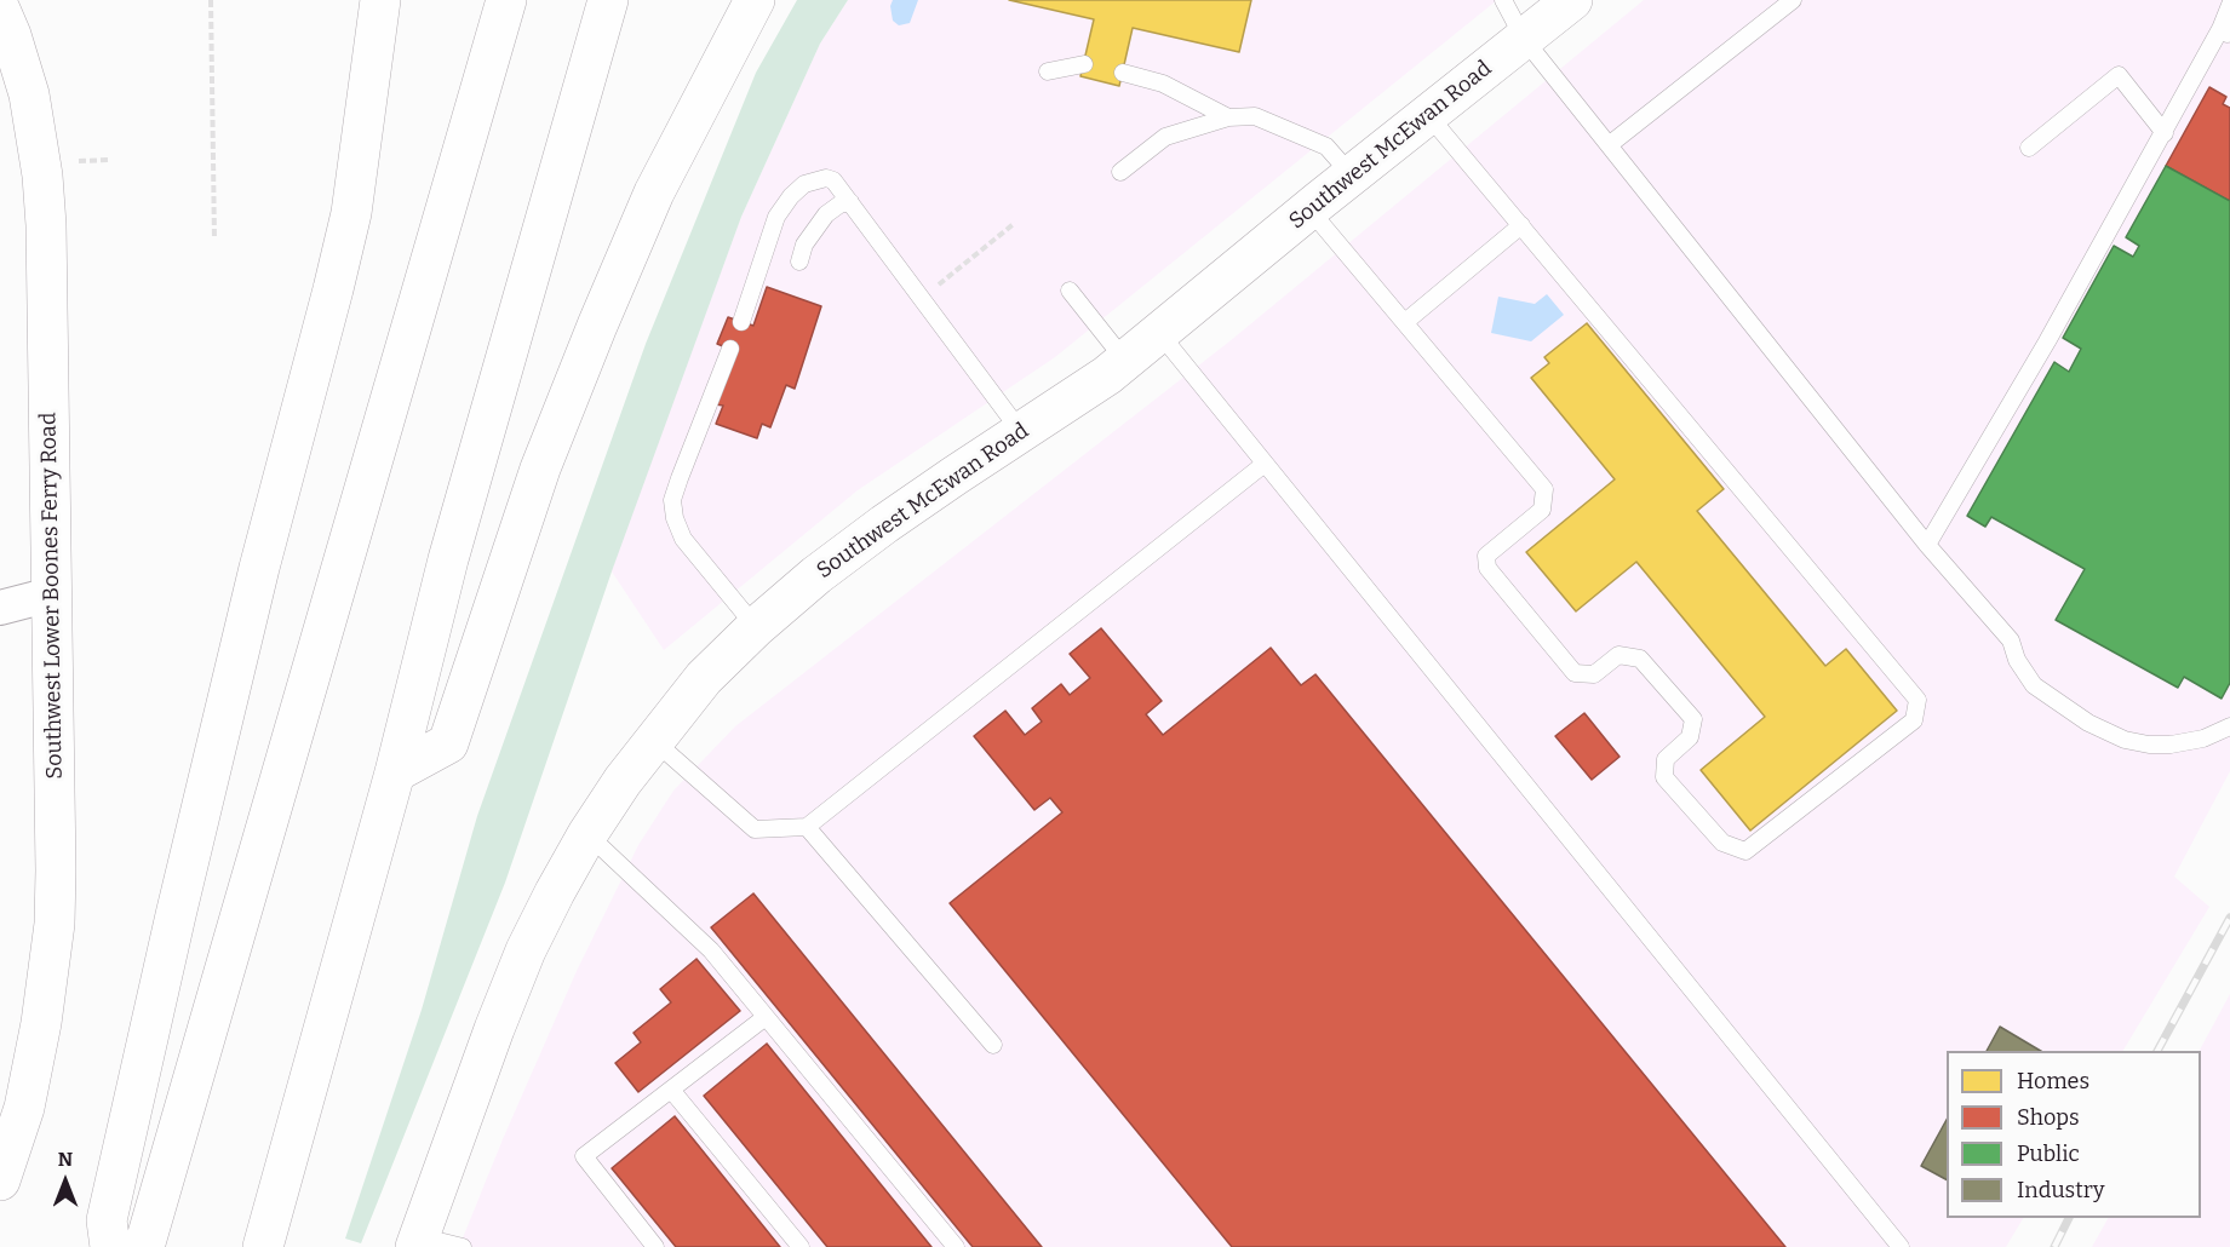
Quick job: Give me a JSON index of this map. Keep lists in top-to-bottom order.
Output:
{
  "streets": {
    "main road": ["Southwest McEwan Road", "Southwest Lower Boones Ferry Road"]
  },
  "legend": [
    "Homes",
    "Shops",
    "Public",
    "Industry"
  ],
  "north": "top"
}
